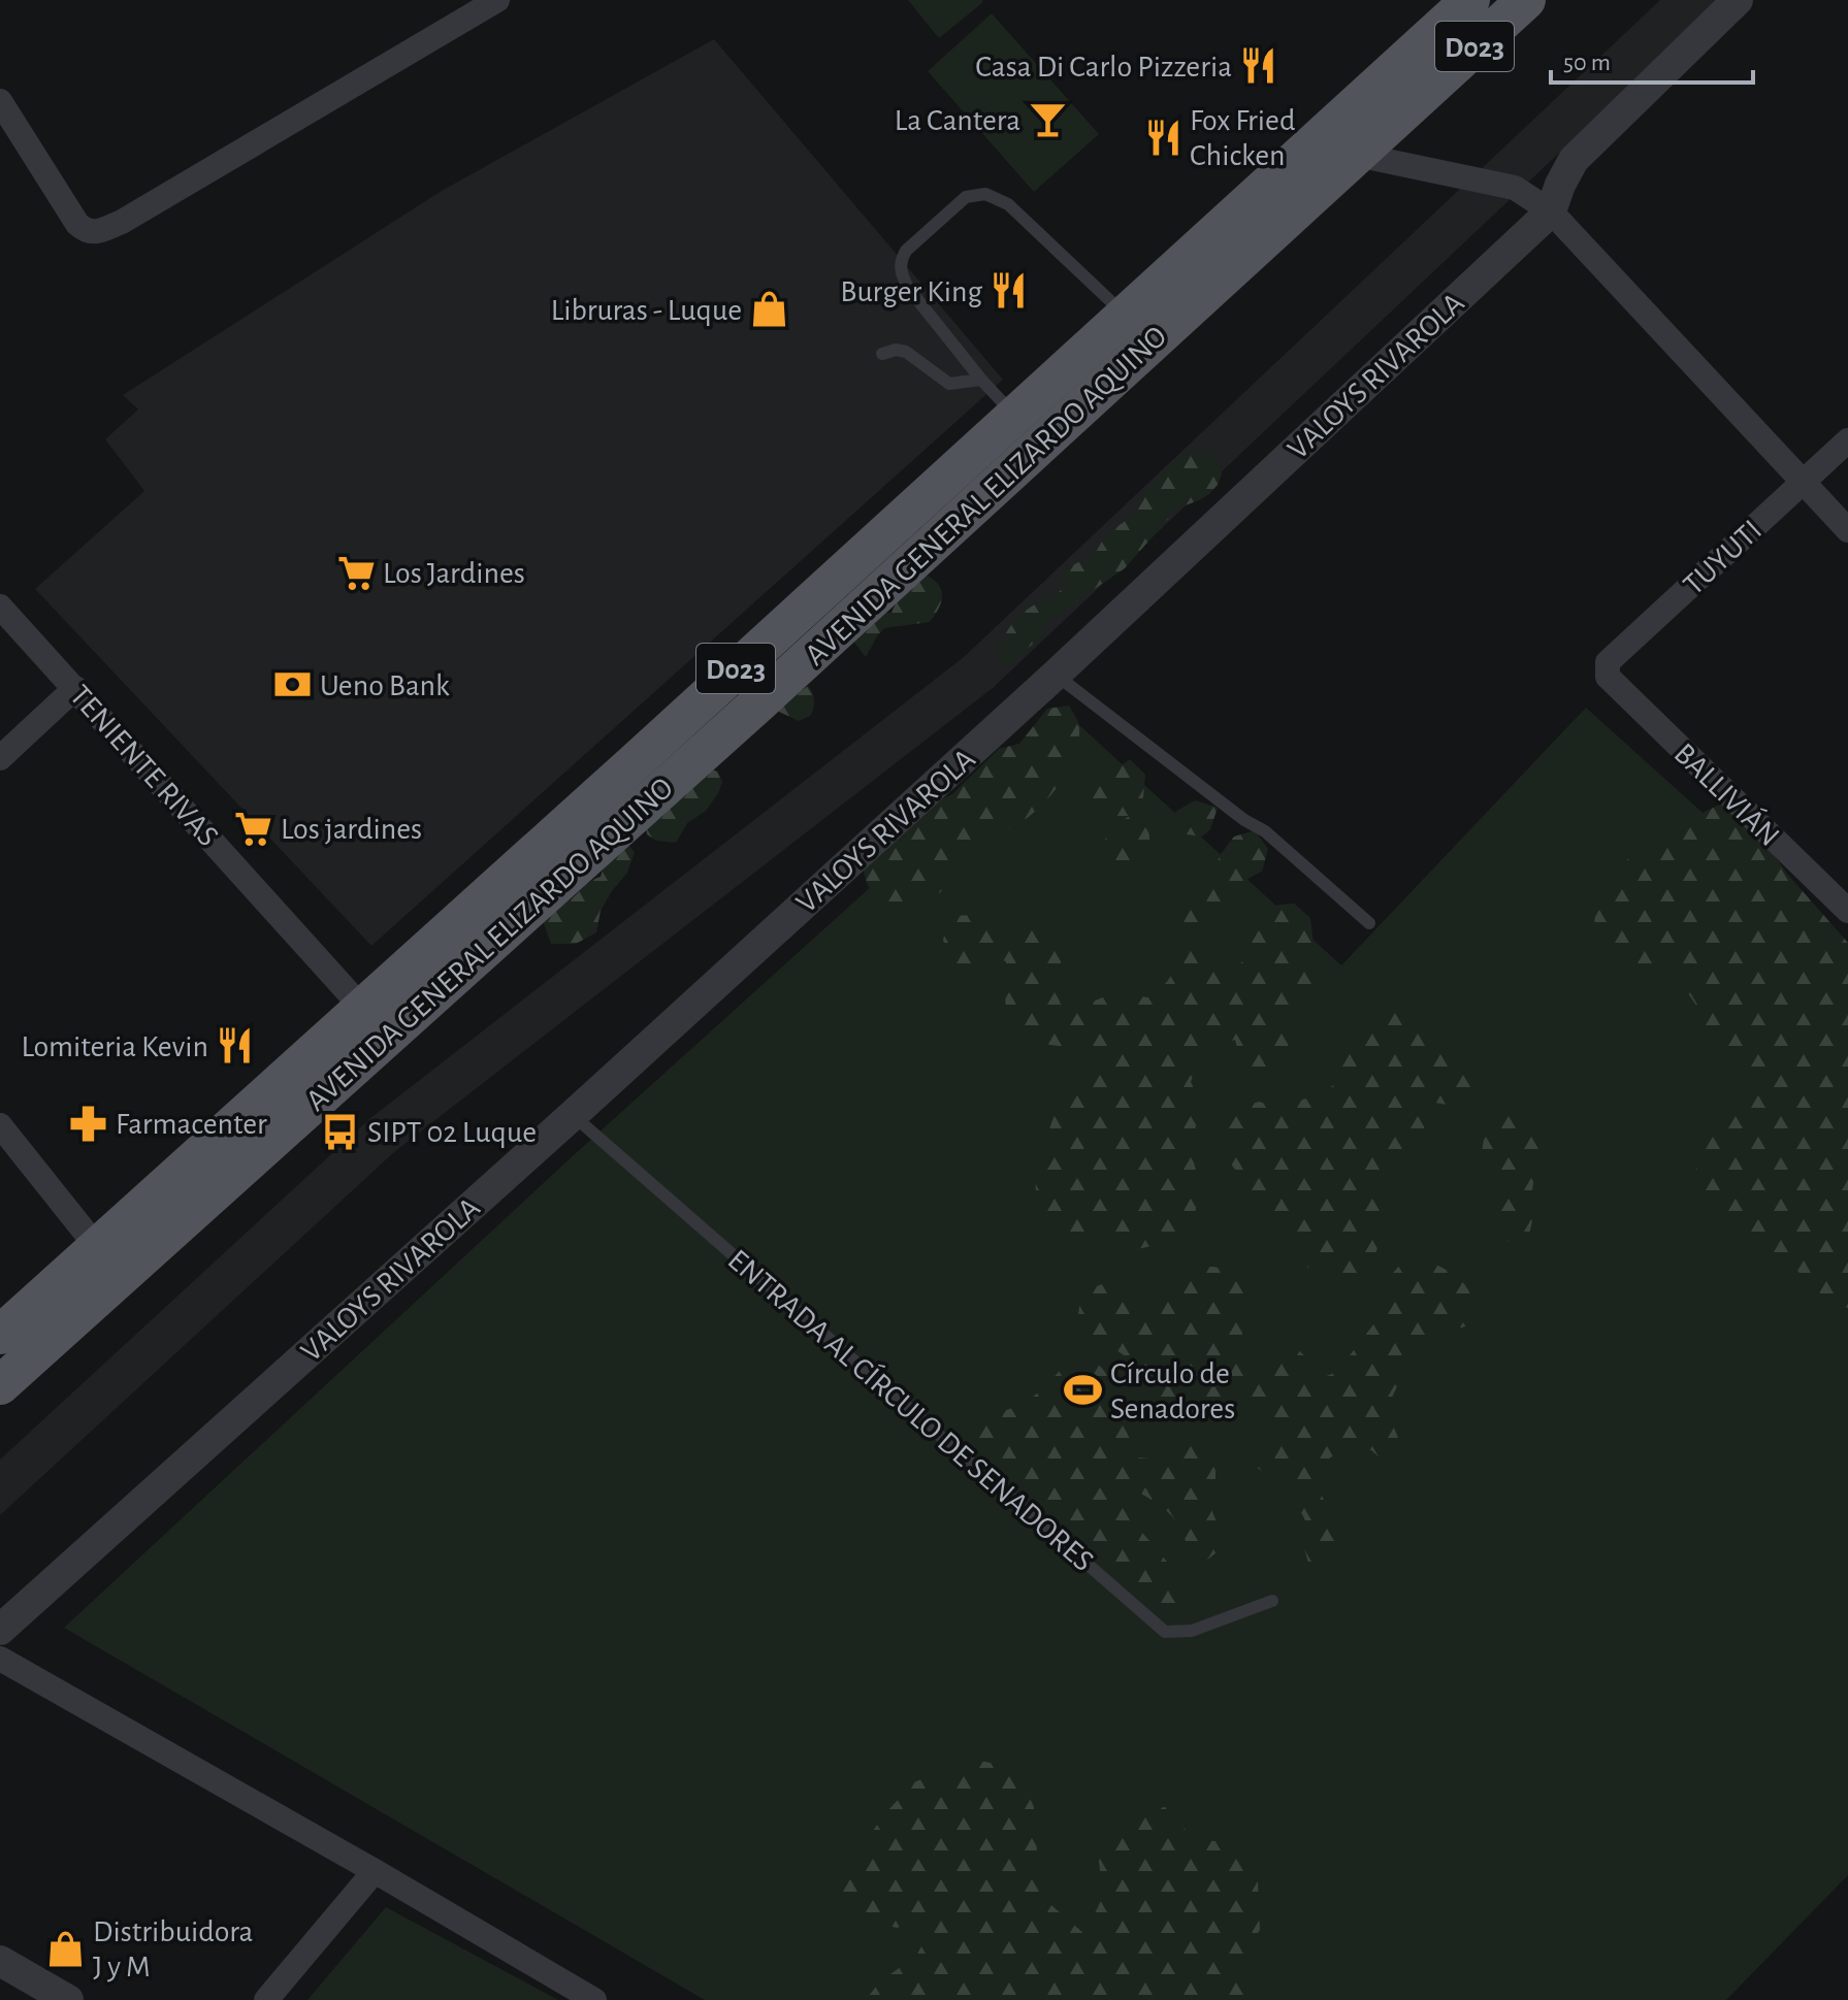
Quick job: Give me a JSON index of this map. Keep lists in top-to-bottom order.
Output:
{
  "streets": {
    "main road": ["D023", "AVENIDA GENERAL ELIZARDO AQUINO"],
    "street": [
      "VALOYS RIVAROLA",
      "TUYUTI",
      "TENIENTE RIVAS",
      "BALLIVIÁN"
    ],
    "lane": ["ENTRADA AL CÍRCULO DE SENADORES"]
  },
  "crossings": [
    ["VALOYS RIVAROLA", "ENTRADA AL CÍRCULO DE SENADORES"],
    ["AVENIDA GENERAL ELIZARDO AQUINO", "TENIENTE RIVAS"],
    ["TUYUTI", "BALLIVIÁN"]
  ],
  "places": {
    "restaurant": [
      "Casa Di Carlo Pizzeria",
      "Fox Fried Chicken",
      "Burger King",
      "Lomiteria Kevin"
    ],
    "bar": ["La Cantera"],
    "shop": ["Libruras - Luque", "Distribuidora J y M"],
    "supermarket": ["Los Jardines", "Los jardines"],
    "bank": ["Ueno Bank"],
    "pharmacy": ["Farmacenter"],
    "bus stop": ["SIPT 02 Luque"],
    "sports": ["Círculo de Senadores"]
  },
  "scale_bar": "50 m"
}
